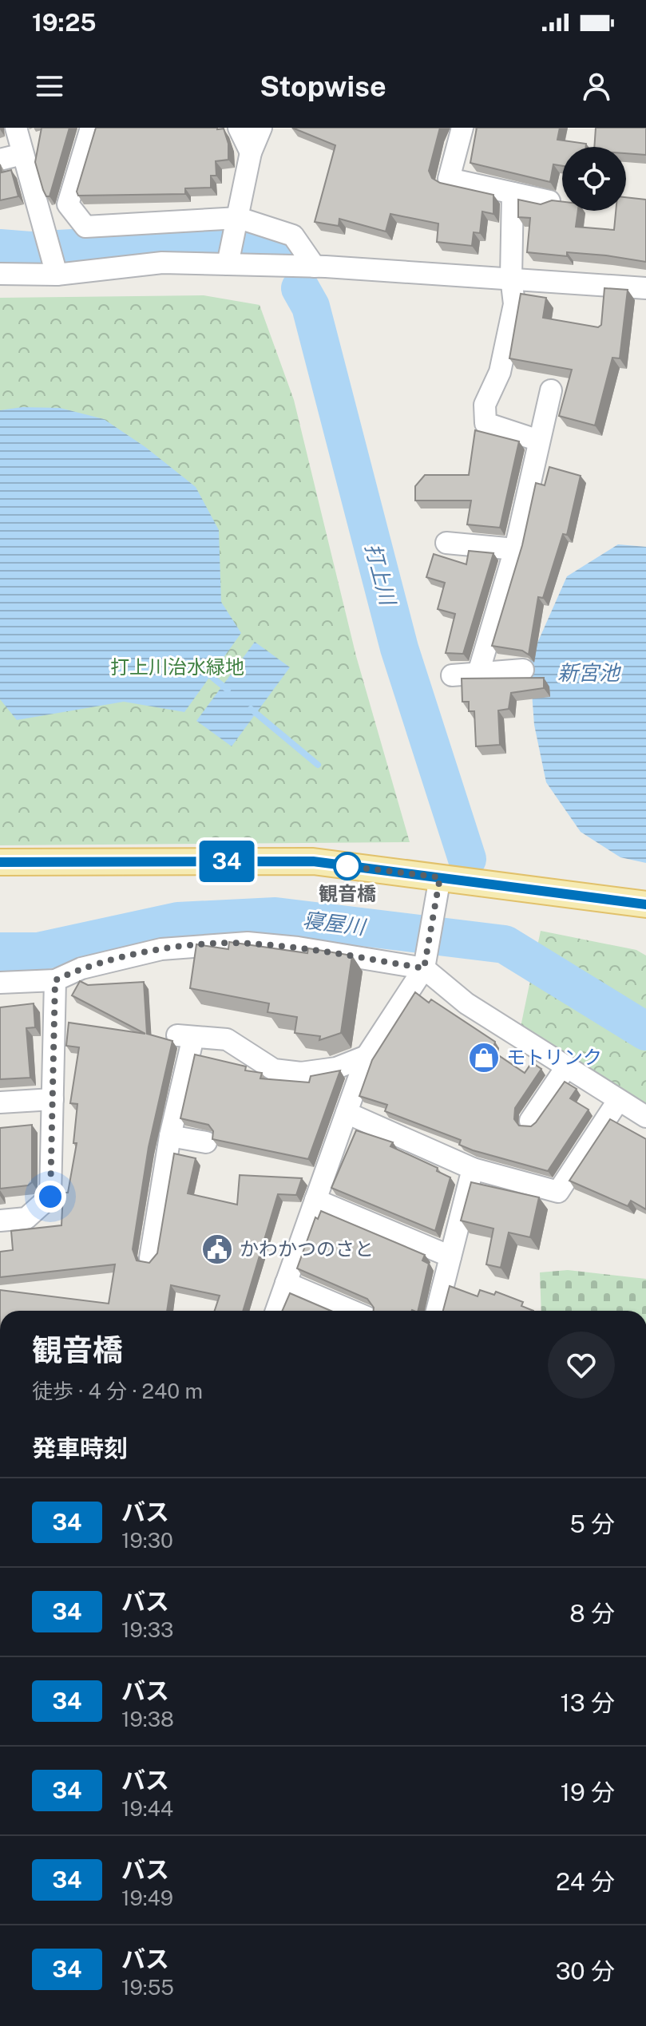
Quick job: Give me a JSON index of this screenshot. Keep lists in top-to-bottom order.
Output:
{
  "water": ["打上川", "新宮池", "寝屋川"],
  "parks": ["打上川治水緑地"],
  "places": {
    "other": ["観音橋"],
    "shop": ["モトリンク"],
    "public building": ["かわかつのさと"]
  },
  "lines": ["bus line 34"],
  "page": {
    "status": "19:25",
    "header": "Stopwise",
    "on_map": "34",
    "heading": [
      ["観音橋", "徒歩 · 4 分 · 240 m"],
      "発車時刻"
    ],
    "list": [
      {
        "mark": "34",
        "name": "バス",
        "note": "19:30",
        "value": "5 分"
      },
      {
        "mark": "34",
        "name": "バス",
        "note": "19:33",
        "value": "8 分"
      },
      {
        "mark": "34",
        "name": "バス",
        "note": "19:38",
        "value": "13 分"
      },
      {
        "mark": "34",
        "name": "バス",
        "note": "19:44",
        "value": "19 分"
      },
      {
        "mark": "34",
        "name": "バス",
        "note": "19:49",
        "value": "24 分"
      },
      {
        "mark": "34",
        "name": "バス",
        "note": "19:55",
        "value": "30 分"
      }
    ]
  }
}
